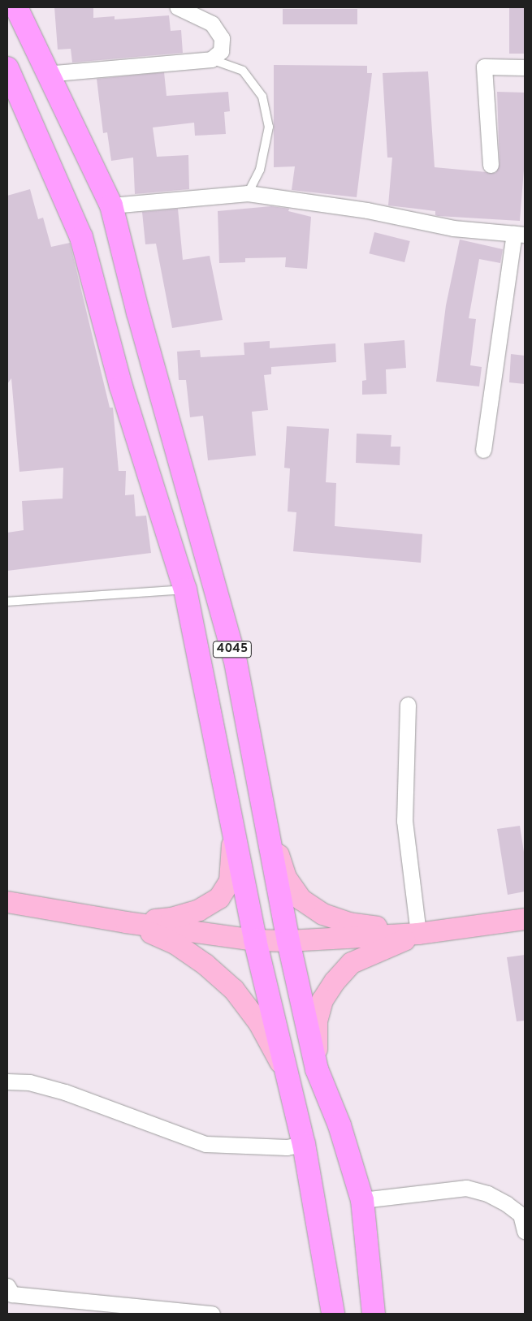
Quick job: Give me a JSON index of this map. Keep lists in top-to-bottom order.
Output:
{
  "streets": {
    "main road": ["4045"]
  }
}
